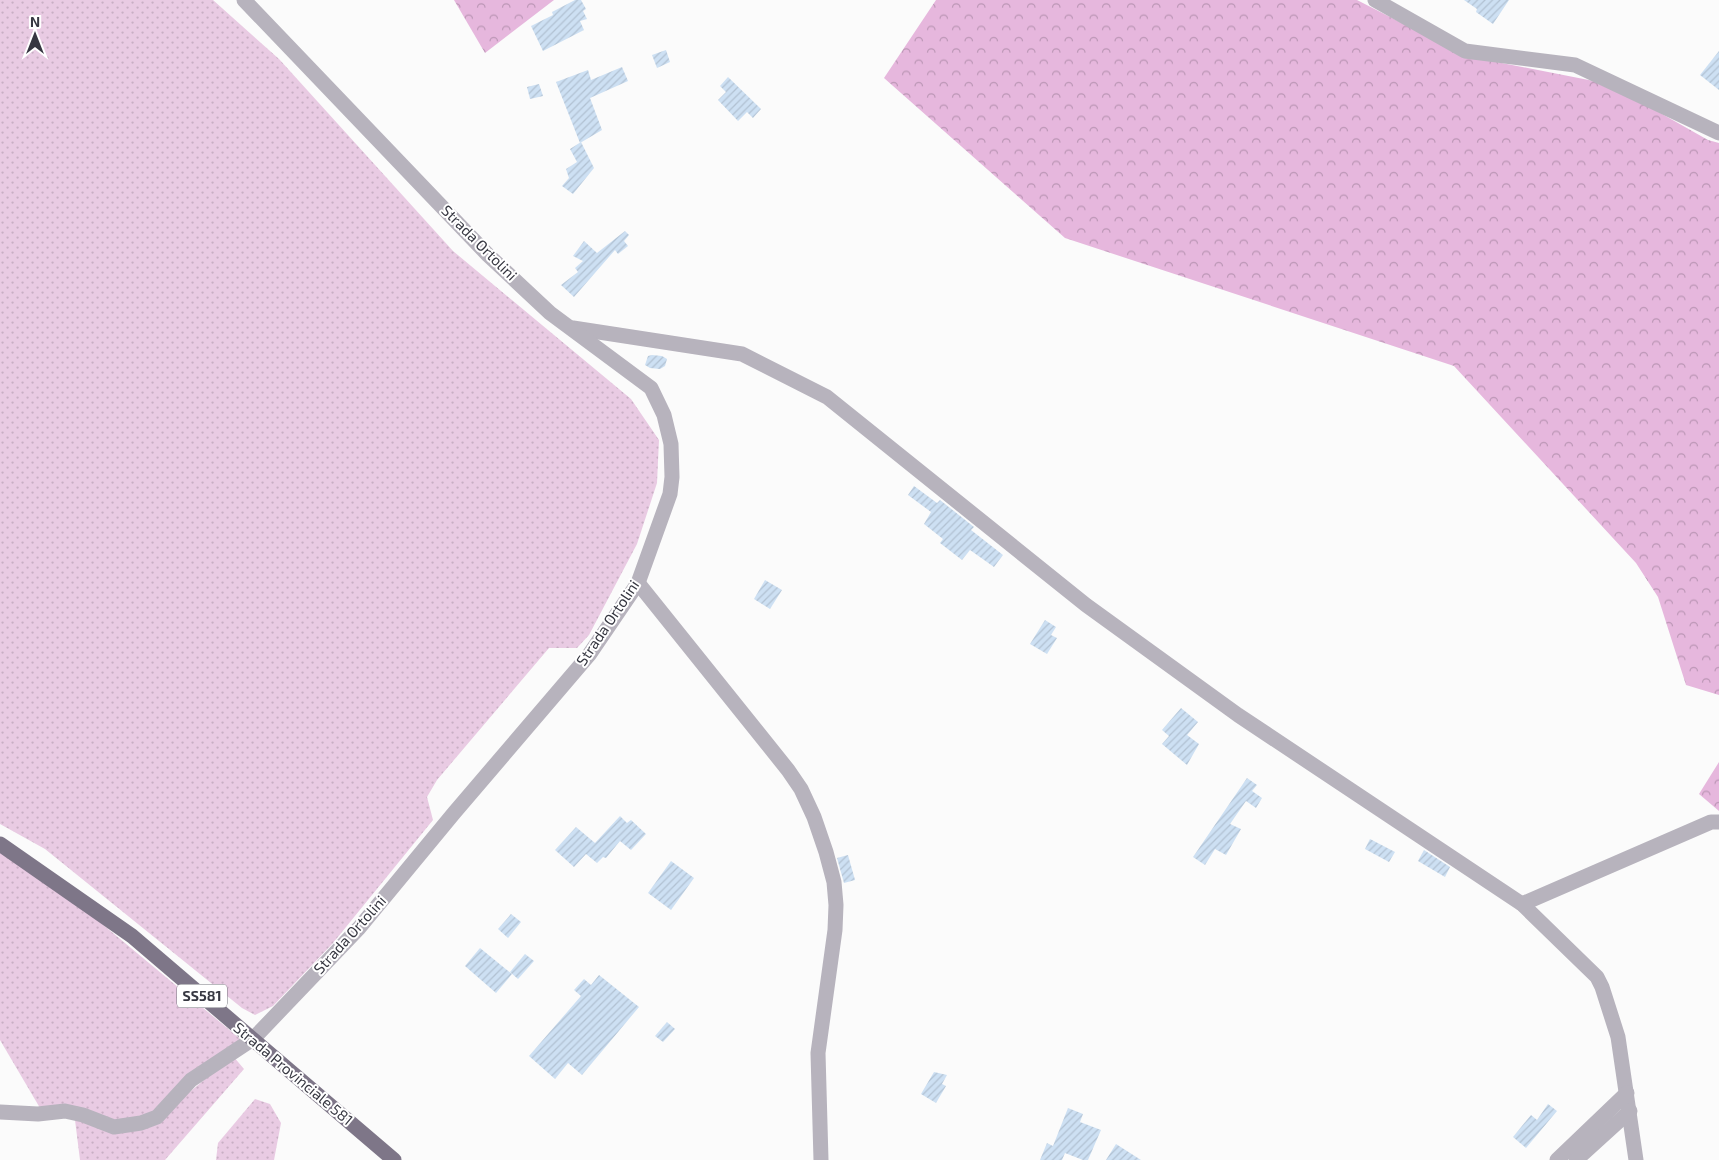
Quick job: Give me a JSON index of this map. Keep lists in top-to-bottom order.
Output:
{
  "streets": {
    "main road": ["SS581", "Strada Provinciale 581"],
    "street": ["Strada Ortolini"]
  },
  "crossings": [
    ["Strada Ortolini", "Strada Provinciale 581"]
  ],
  "north": "top"
}
